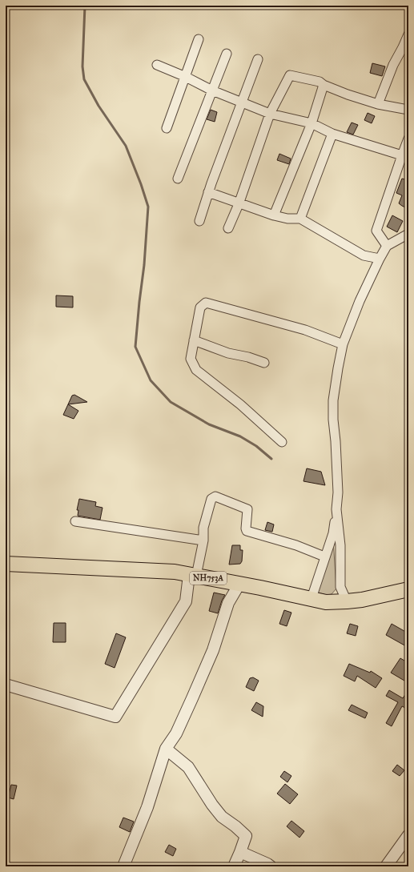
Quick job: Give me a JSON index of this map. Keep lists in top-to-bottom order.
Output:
{
  "streets": {
    "highway": ["NH753A"]
  }
}
